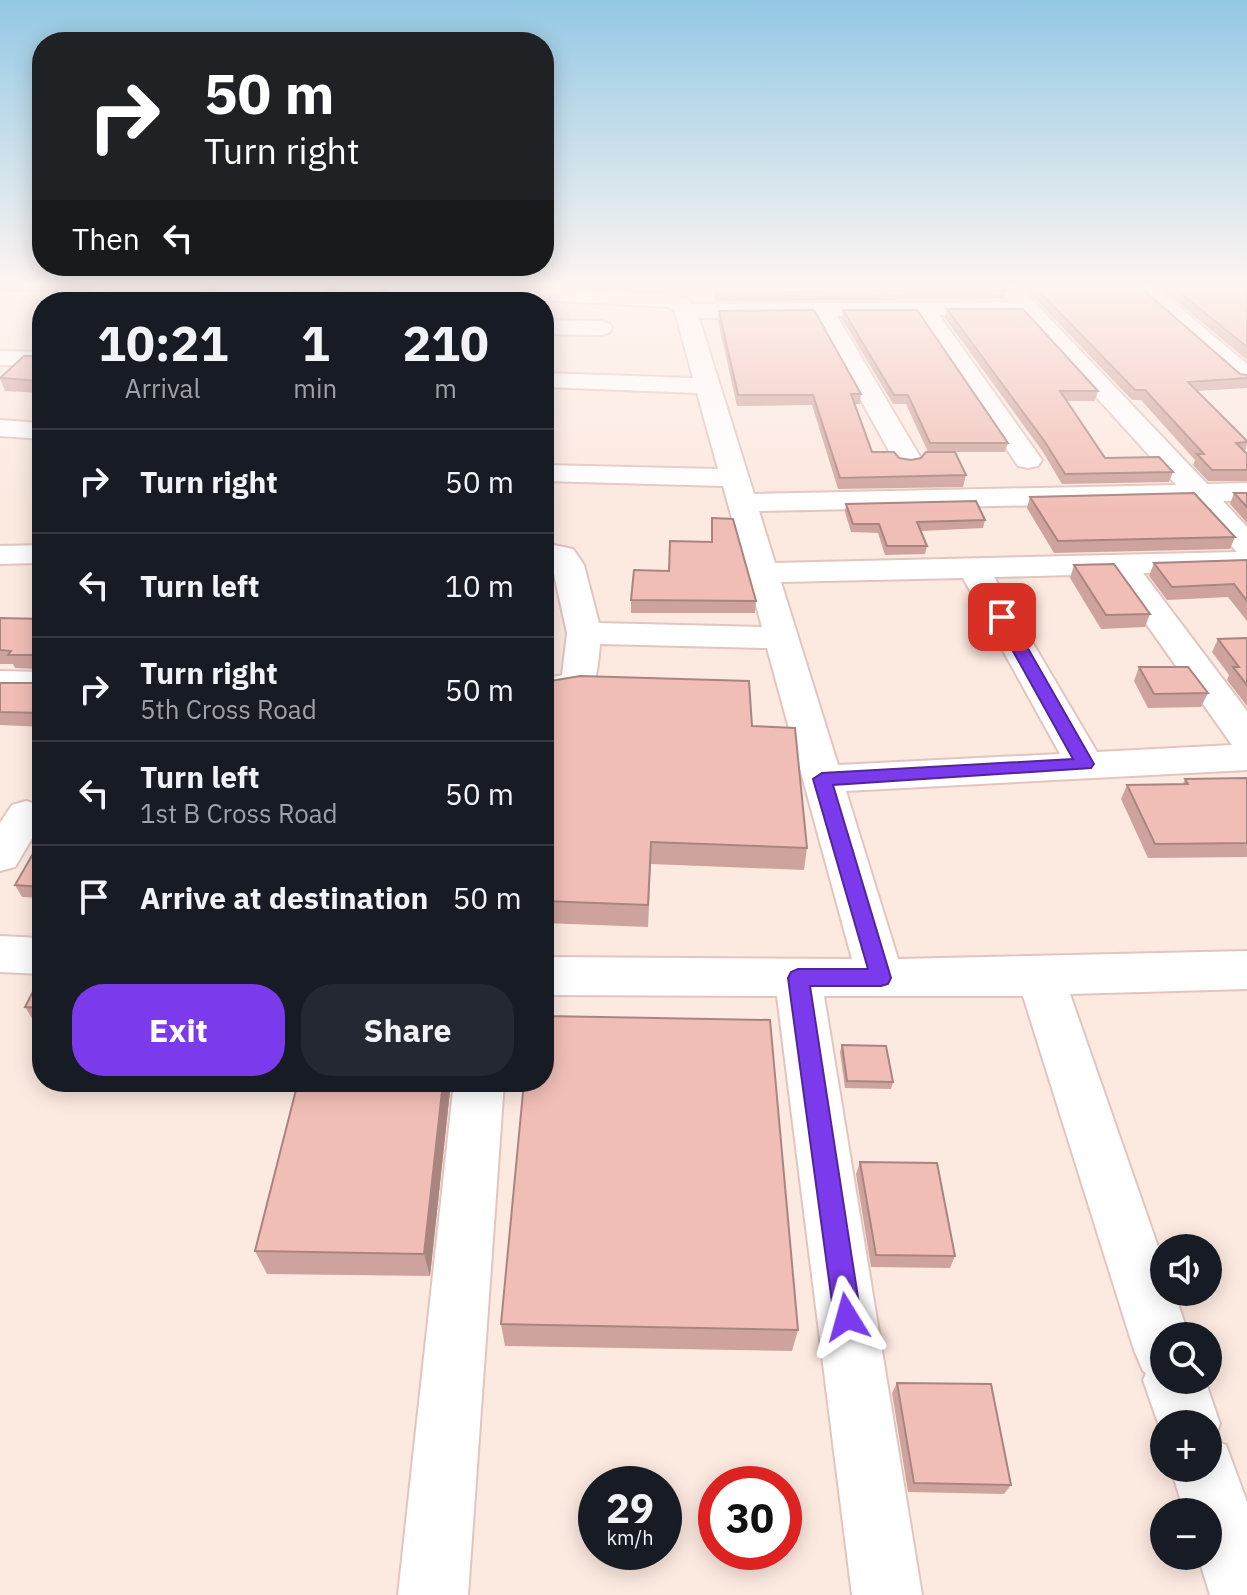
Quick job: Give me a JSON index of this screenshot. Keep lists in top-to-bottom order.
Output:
{
  "page": {
    "turn": ["50 m", "Turn right"],
    "then": "Then",
    "eta": [
      "10:21",
      "Arrival",
      "1",
      "min",
      "210",
      "m"
    ],
    "list": [
      {
        "name": "Turn right",
        "value": "50 m"
      },
      {
        "name": "Turn left",
        "value": "10 m"
      },
      {
        "name": "Turn right",
        "note": "5th Cross Road",
        "value": "50 m"
      },
      {
        "name": "Turn left",
        "note": "1st B Cross Road",
        "value": "50 m"
      },
      {
        "name": "Arrive at destination",
        "value": "50 m"
      }
    ],
    "buttons": ["Exit", "Share"],
    "map_buttons": ["+", "−"],
    "speed": "29 km/h",
    "limit": "30"
  }
}
